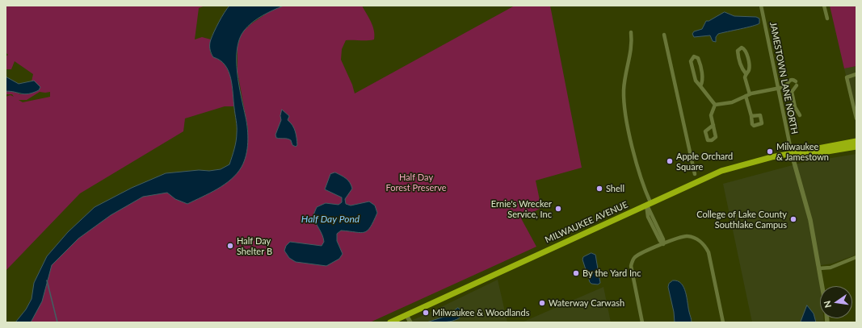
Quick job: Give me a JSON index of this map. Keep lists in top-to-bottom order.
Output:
{
  "streets": {
    "main road": ["MILWAUKEE AVENUE"],
    "street": ["JAMESTOWN LANE NORTH"]
  },
  "crossings": [
    ["JAMESTOWN LANE NORTH", "MILWAUKEE AVENUE"]
  ],
  "water": ["Half Day Pond"],
  "parks": ["Half Day Forest Preserve"],
  "places": [
    "Milwaukee & Jamestown",
    "Apple Orchard Square",
    "Shell",
    "Ernie's Wrecker Service, Inc",
    "College of Lake County Southlake Campus",
    "Half Day Shelter B",
    "By the Yard Inc",
    "Waterway Carwash",
    "Milwaukee & Woodlands"
  ],
  "north": "left"
}
